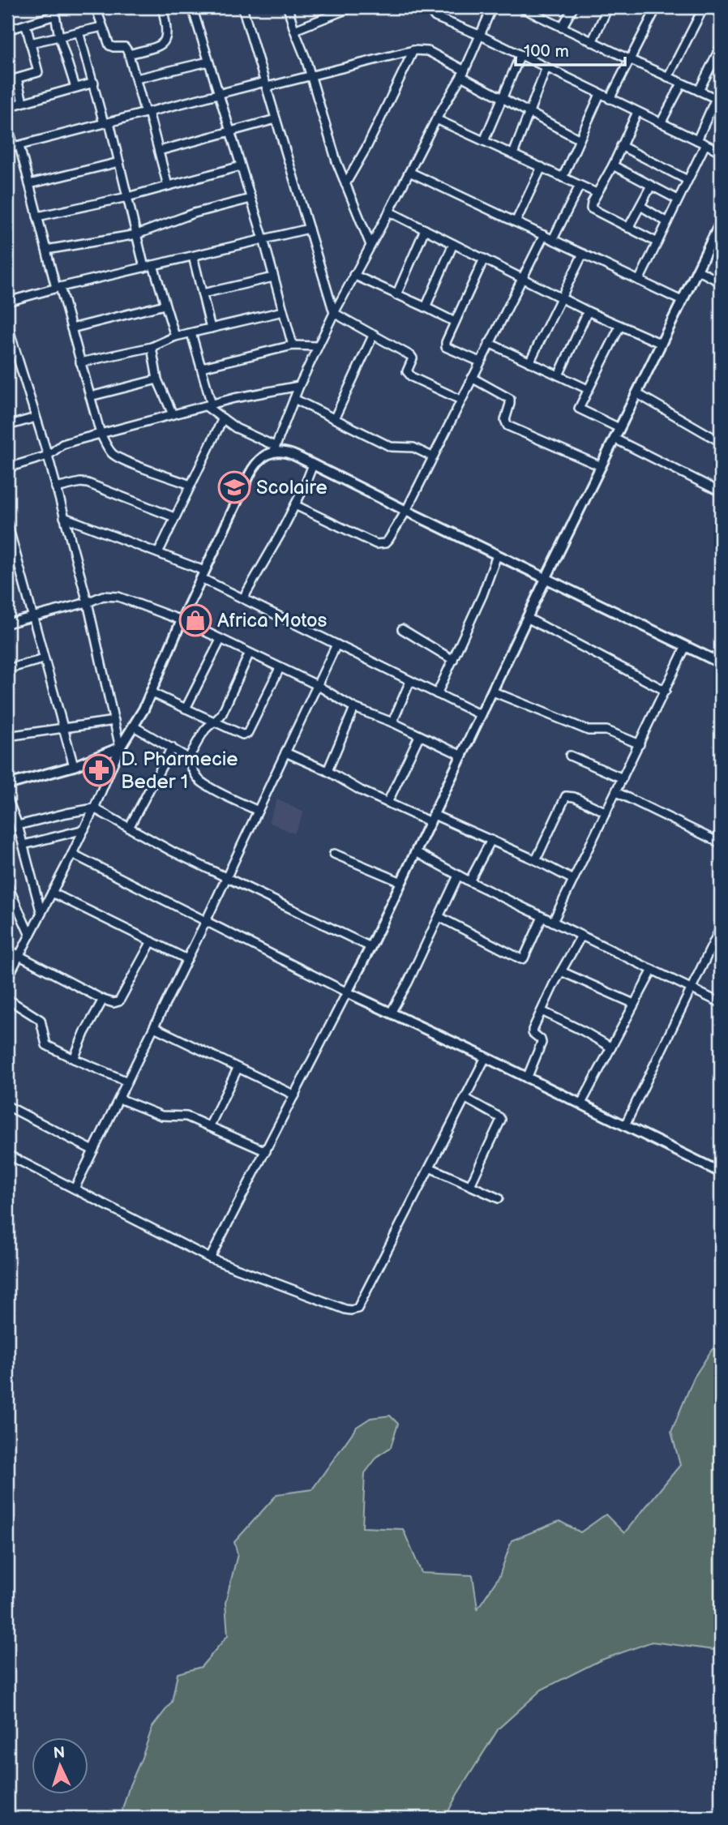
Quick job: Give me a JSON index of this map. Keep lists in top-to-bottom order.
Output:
{
  "places": {
    "school or university": ["Scolaire"],
    "shop": ["Africa Motos"],
    "pharmacy": ["D. Pharmecie Beder 1"]
  },
  "scale_bar": "100 m",
  "north": "top"
}
